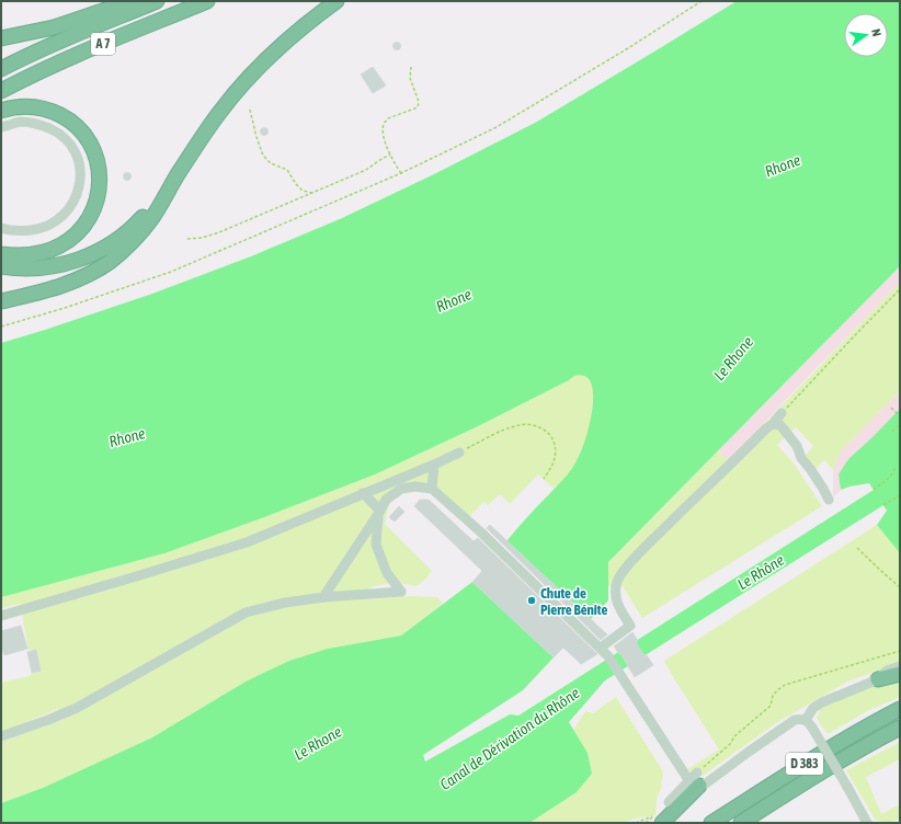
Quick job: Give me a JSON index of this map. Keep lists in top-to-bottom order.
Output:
{
  "streets": {
    "highway": ["A 7", "D 383"]
  },
  "water": [
    "Rhone",
    "Le Rhone",
    "Le Rhône",
    "Canal de Dérivation du Rhône"
  ],
  "places": ["Chute de Pierre Bénite"],
  "north": "right"
}
